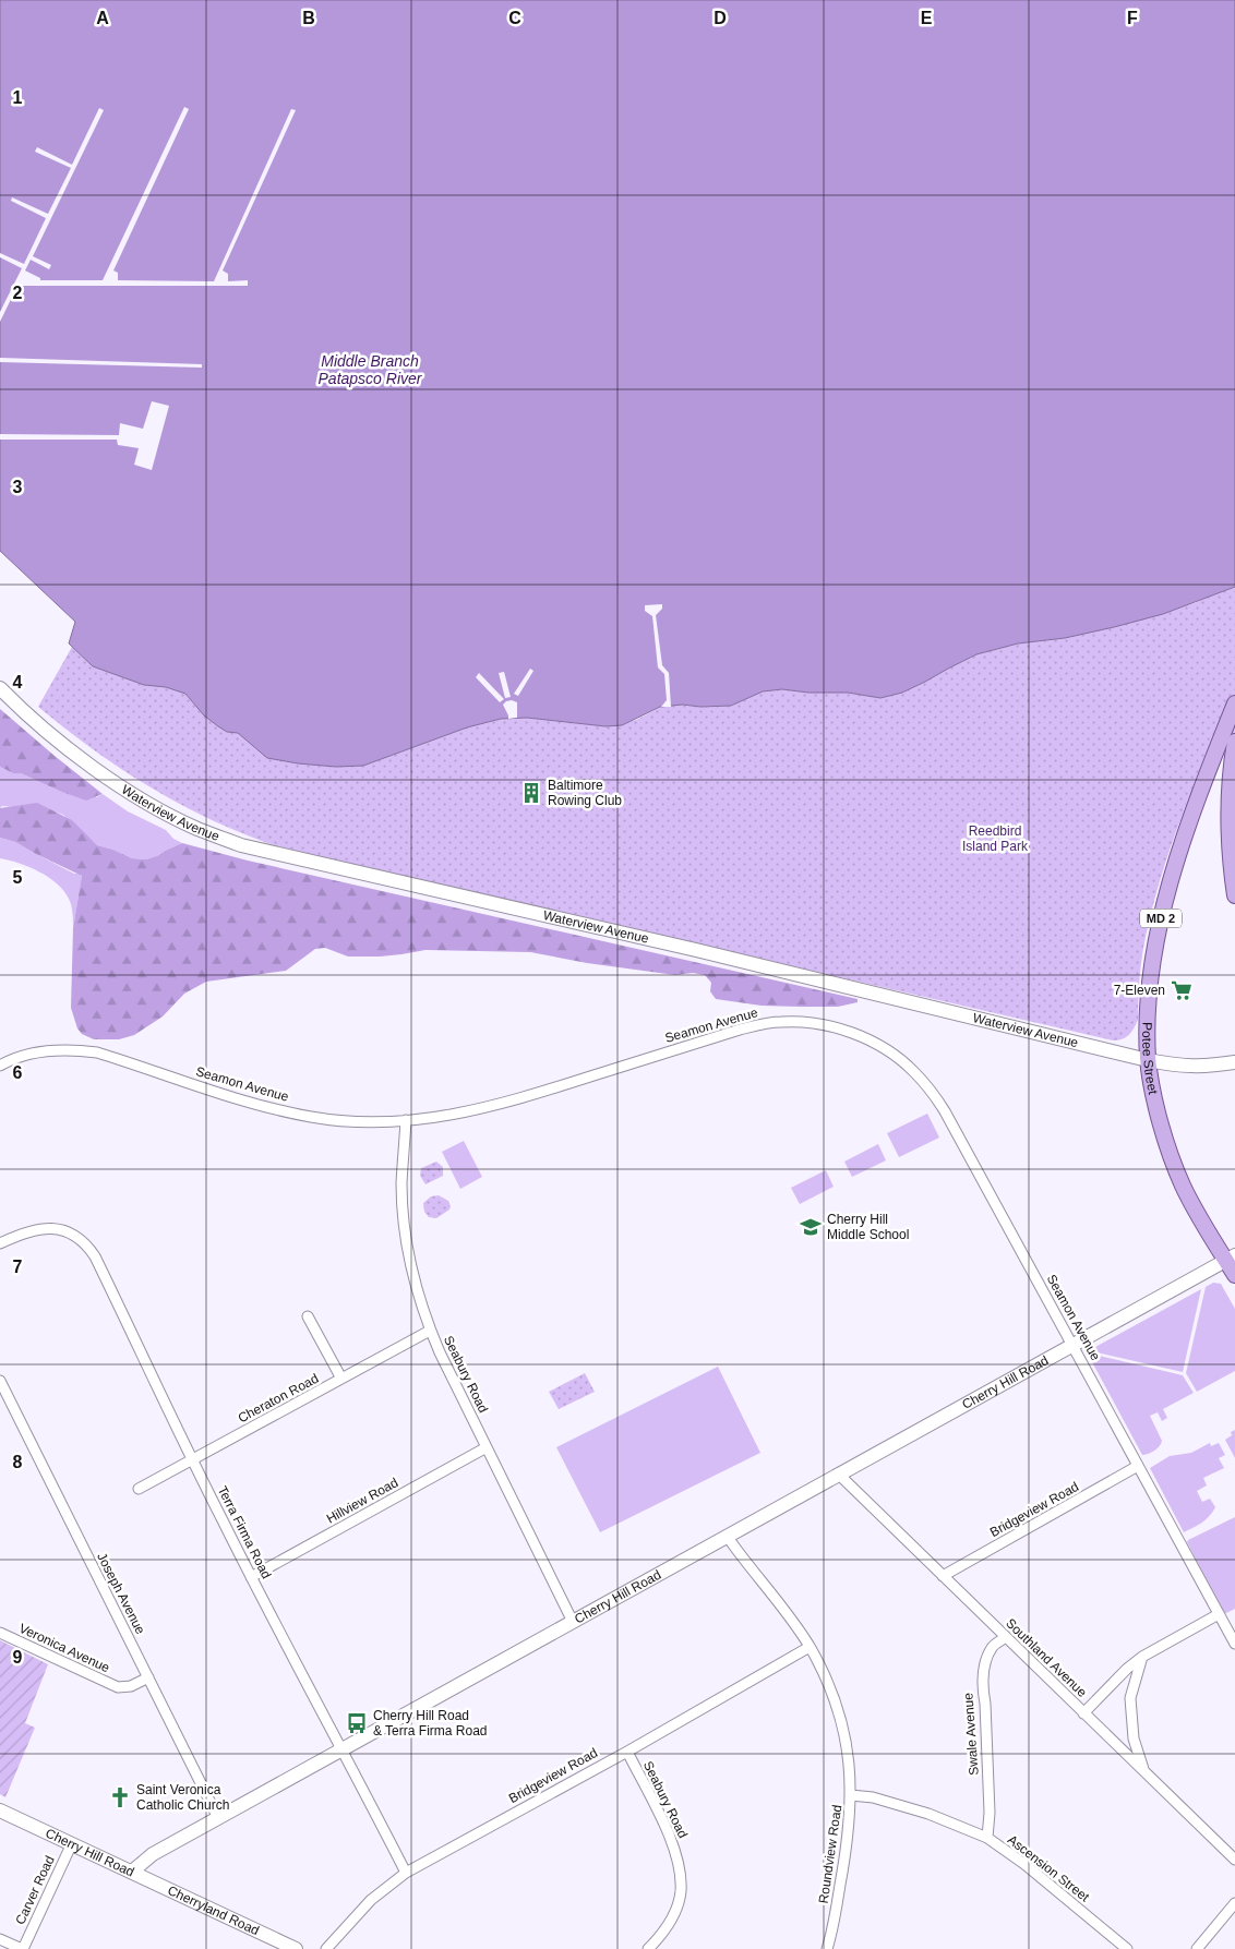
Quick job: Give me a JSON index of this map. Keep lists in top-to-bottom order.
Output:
{
  "streets": {
    "main road": ["MD 2", "Potee Street"],
    "street": [
      "Waterview Avenue",
      "Seamon Avenue",
      "Seabury Road",
      "Cherry Hill Road",
      "Cheraton Road",
      "Hillview Road",
      "Bridgeview Road",
      "Terra Firma Road",
      "Joseph Avenue",
      "Veronica Avenue",
      "Southland Avenue",
      "Swale Avenue",
      "Roundview Road",
      "Ascension Street",
      "Carver Road",
      "Cherryland Road"
    ]
  },
  "crossings": [
    ["Waterview Avenue", "Potee Street"],
    ["Seamon Avenue", "Seabury Road"],
    ["Seamon Avenue", "Cherry Hill Road"],
    ["Seamon Avenue", "Bridgeview Road"],
    ["Potee Street", "Cherry Hill Road"],
    ["Seabury Road", "Cherry Hill Road"],
    ["Seabury Road", "Cheraton Road"],
    ["Seabury Road", "Hillview Road"],
    ["Seabury Road", "Bridgeview Road"],
    ["Cherry Hill Road", "Terra Firma Road"],
    ["Cherry Hill Road", "Joseph Avenue"],
    ["Cherry Hill Road", "Southland Avenue"],
    ["Cherry Hill Road", "Roundview Road"],
    ["Cherry Hill Road", "Carver Road"],
    ["Cherry Hill Road", "Cherryland Road"],
    ["Cheraton Road", "Terra Firma Road"],
    ["Hillview Road", "Terra Firma Road"],
    ["Bridgeview Road", "Terra Firma Road"],
    ["Bridgeview Road", "Southland Avenue"],
    ["Bridgeview Road", "Roundview Road"],
    ["Joseph Avenue", "Veronica Avenue"],
    ["Southland Avenue", "Swale Avenue"],
    ["Swale Avenue", "Ascension Street"],
    ["Roundview Road", "Ascension Street"]
  ],
  "water": ["Middle Branch Patapsco River"],
  "parks": ["Reedbird Island Park"],
  "places": {
    "building": ["Baltimore Rowing Club"],
    "supermarket": ["7-Eleven"],
    "school or university": ["Cherry Hill Middle School"],
    "bus stop": ["Cherry Hill Road & Terra Firma Road"],
    "church": ["Saint Veronica Catholic Church"]
  },
  "grid": {
    "columns": [
      "A",
      "B",
      "C",
      "D",
      "E",
      "F"
    ],
    "rows": [
      "1",
      "2",
      "3",
      "4",
      "5",
      "6",
      "7",
      "8",
      "9"
    ]
  }
}
